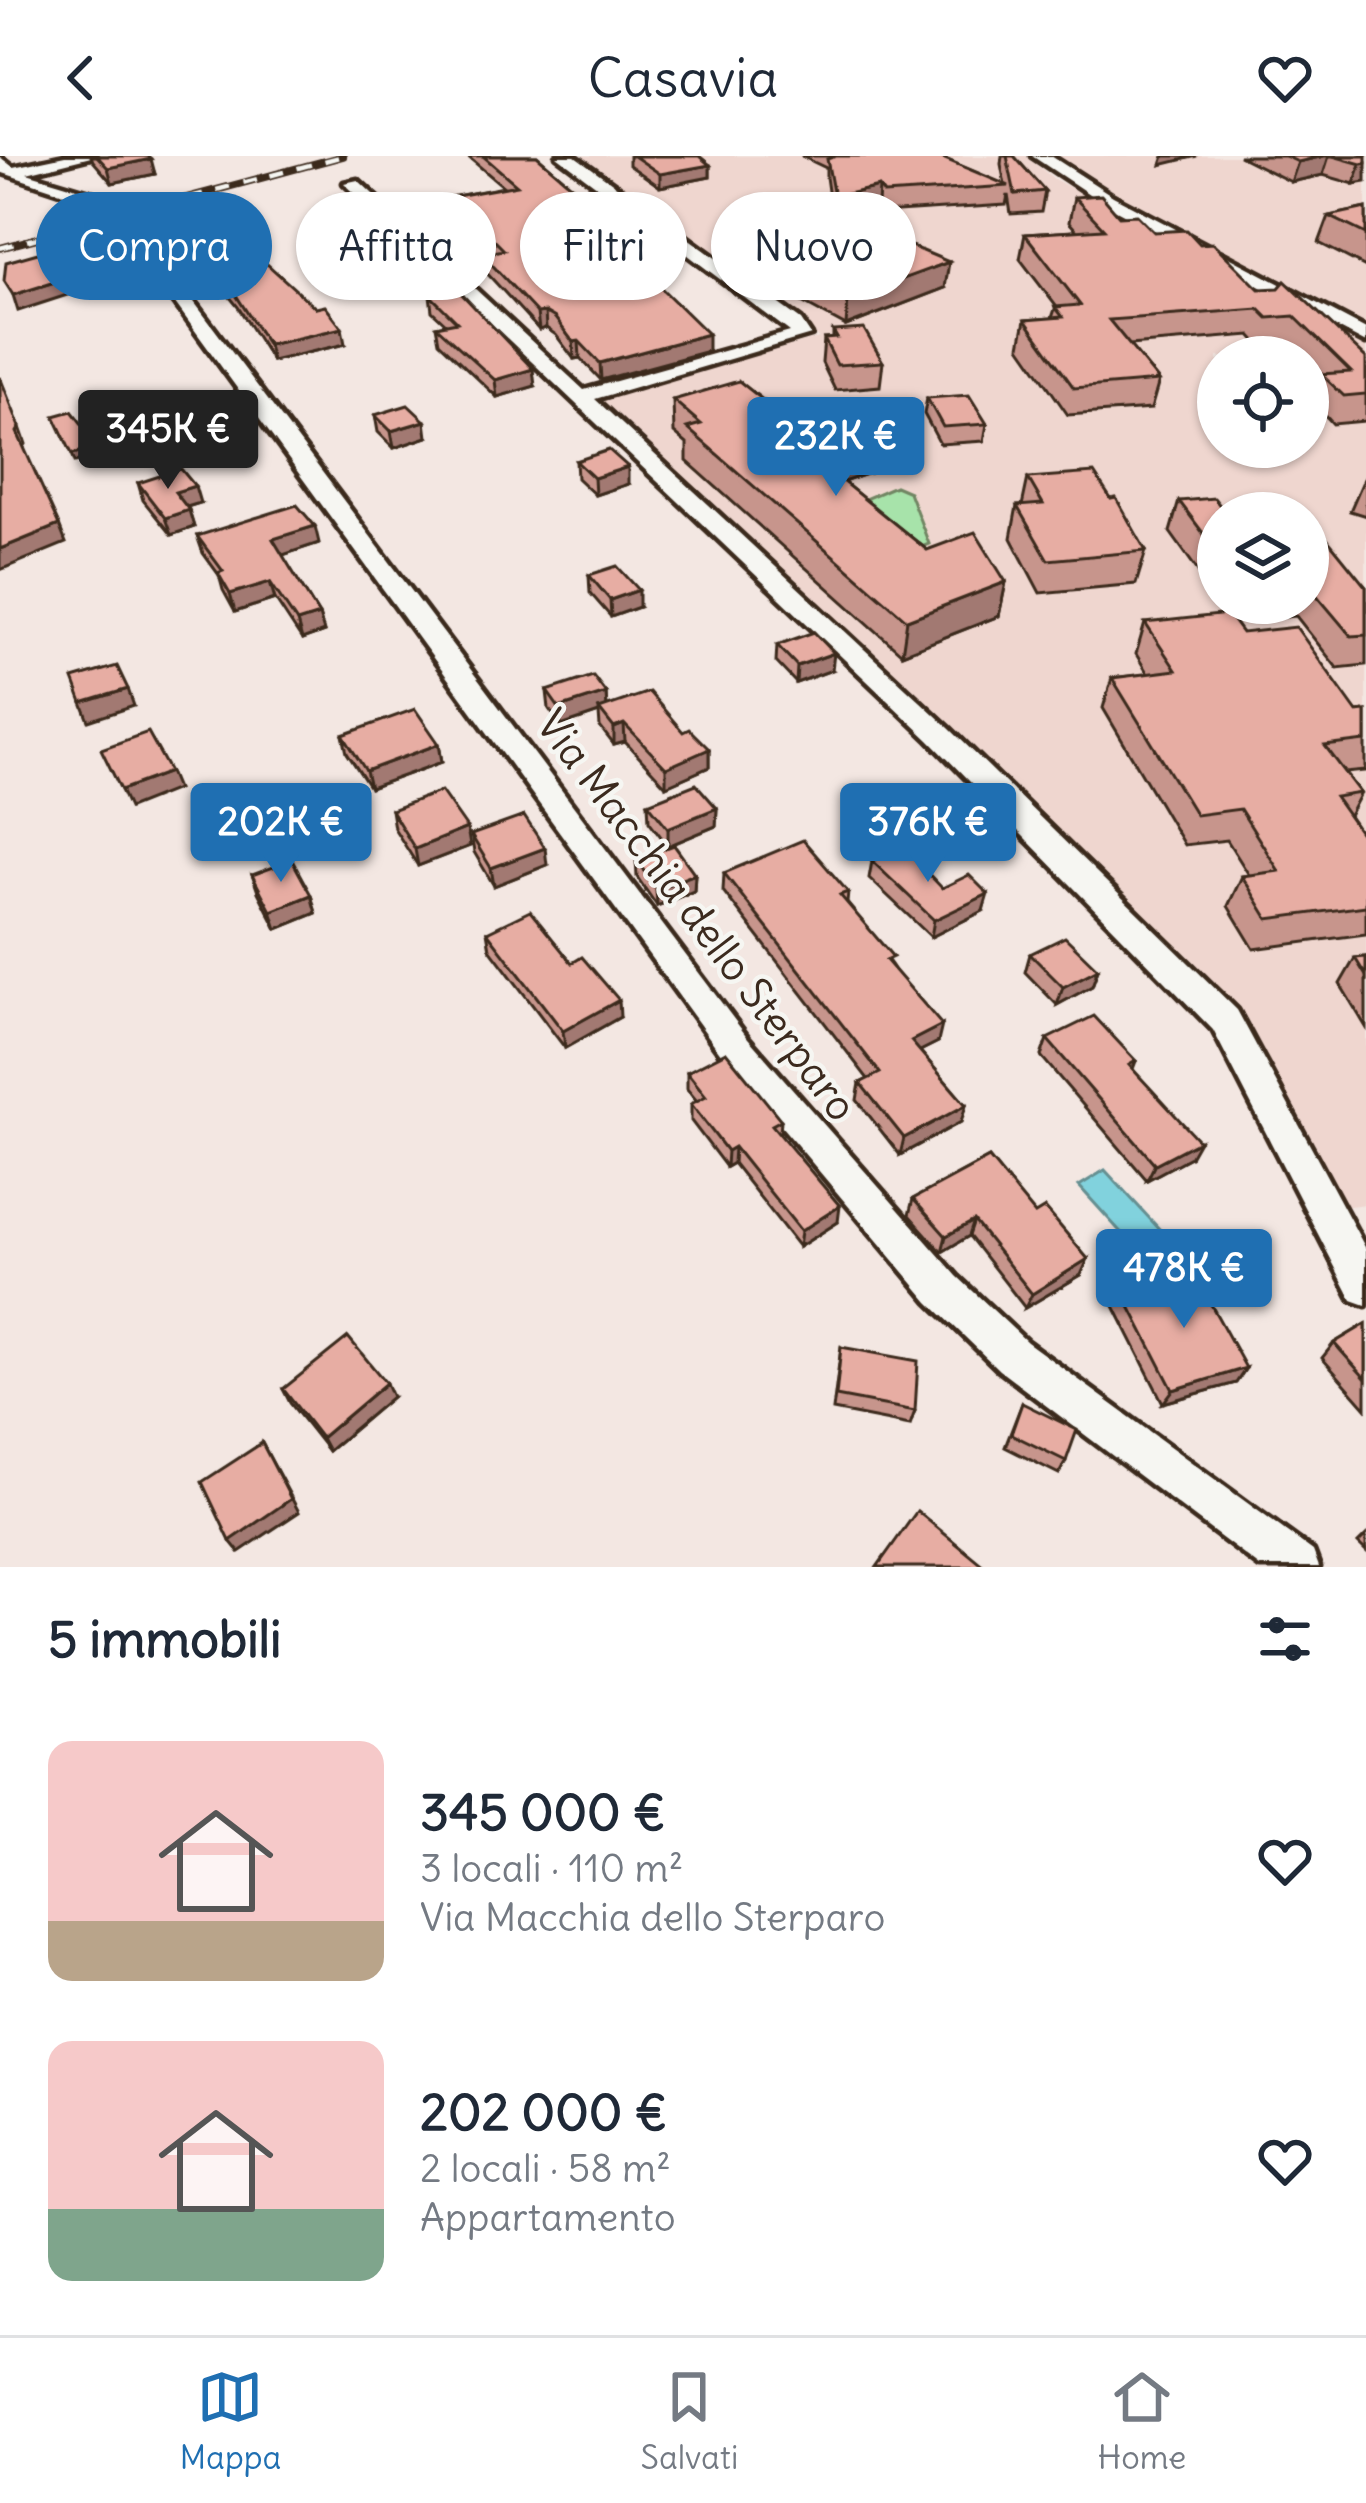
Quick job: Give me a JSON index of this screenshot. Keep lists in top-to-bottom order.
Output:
{
  "streets": {
    "street": ["Via Macchia dello Sterparo"]
  },
  "page": {
    "header": "Casavia",
    "chip": [
      "Compra",
      "Affitta",
      "Filtri",
      "Nuovo"
    ],
    "price": [
      "345K €",
      "232K €",
      "202K €",
      "376K €",
      "478K €"
    ],
    "heading": "5 immobili",
    "list": [
      {
        "name": "345 000 €",
        "note": "3 locali · 110 m² · Via Macchia dello Sterparo"
      },
      {
        "name": "202 000 €",
        "note": "2 locali · 58 m² · Appartamento"
      }
    ],
    "tabs": ["Mappa", "Salvati", "Home"]
  }
}
